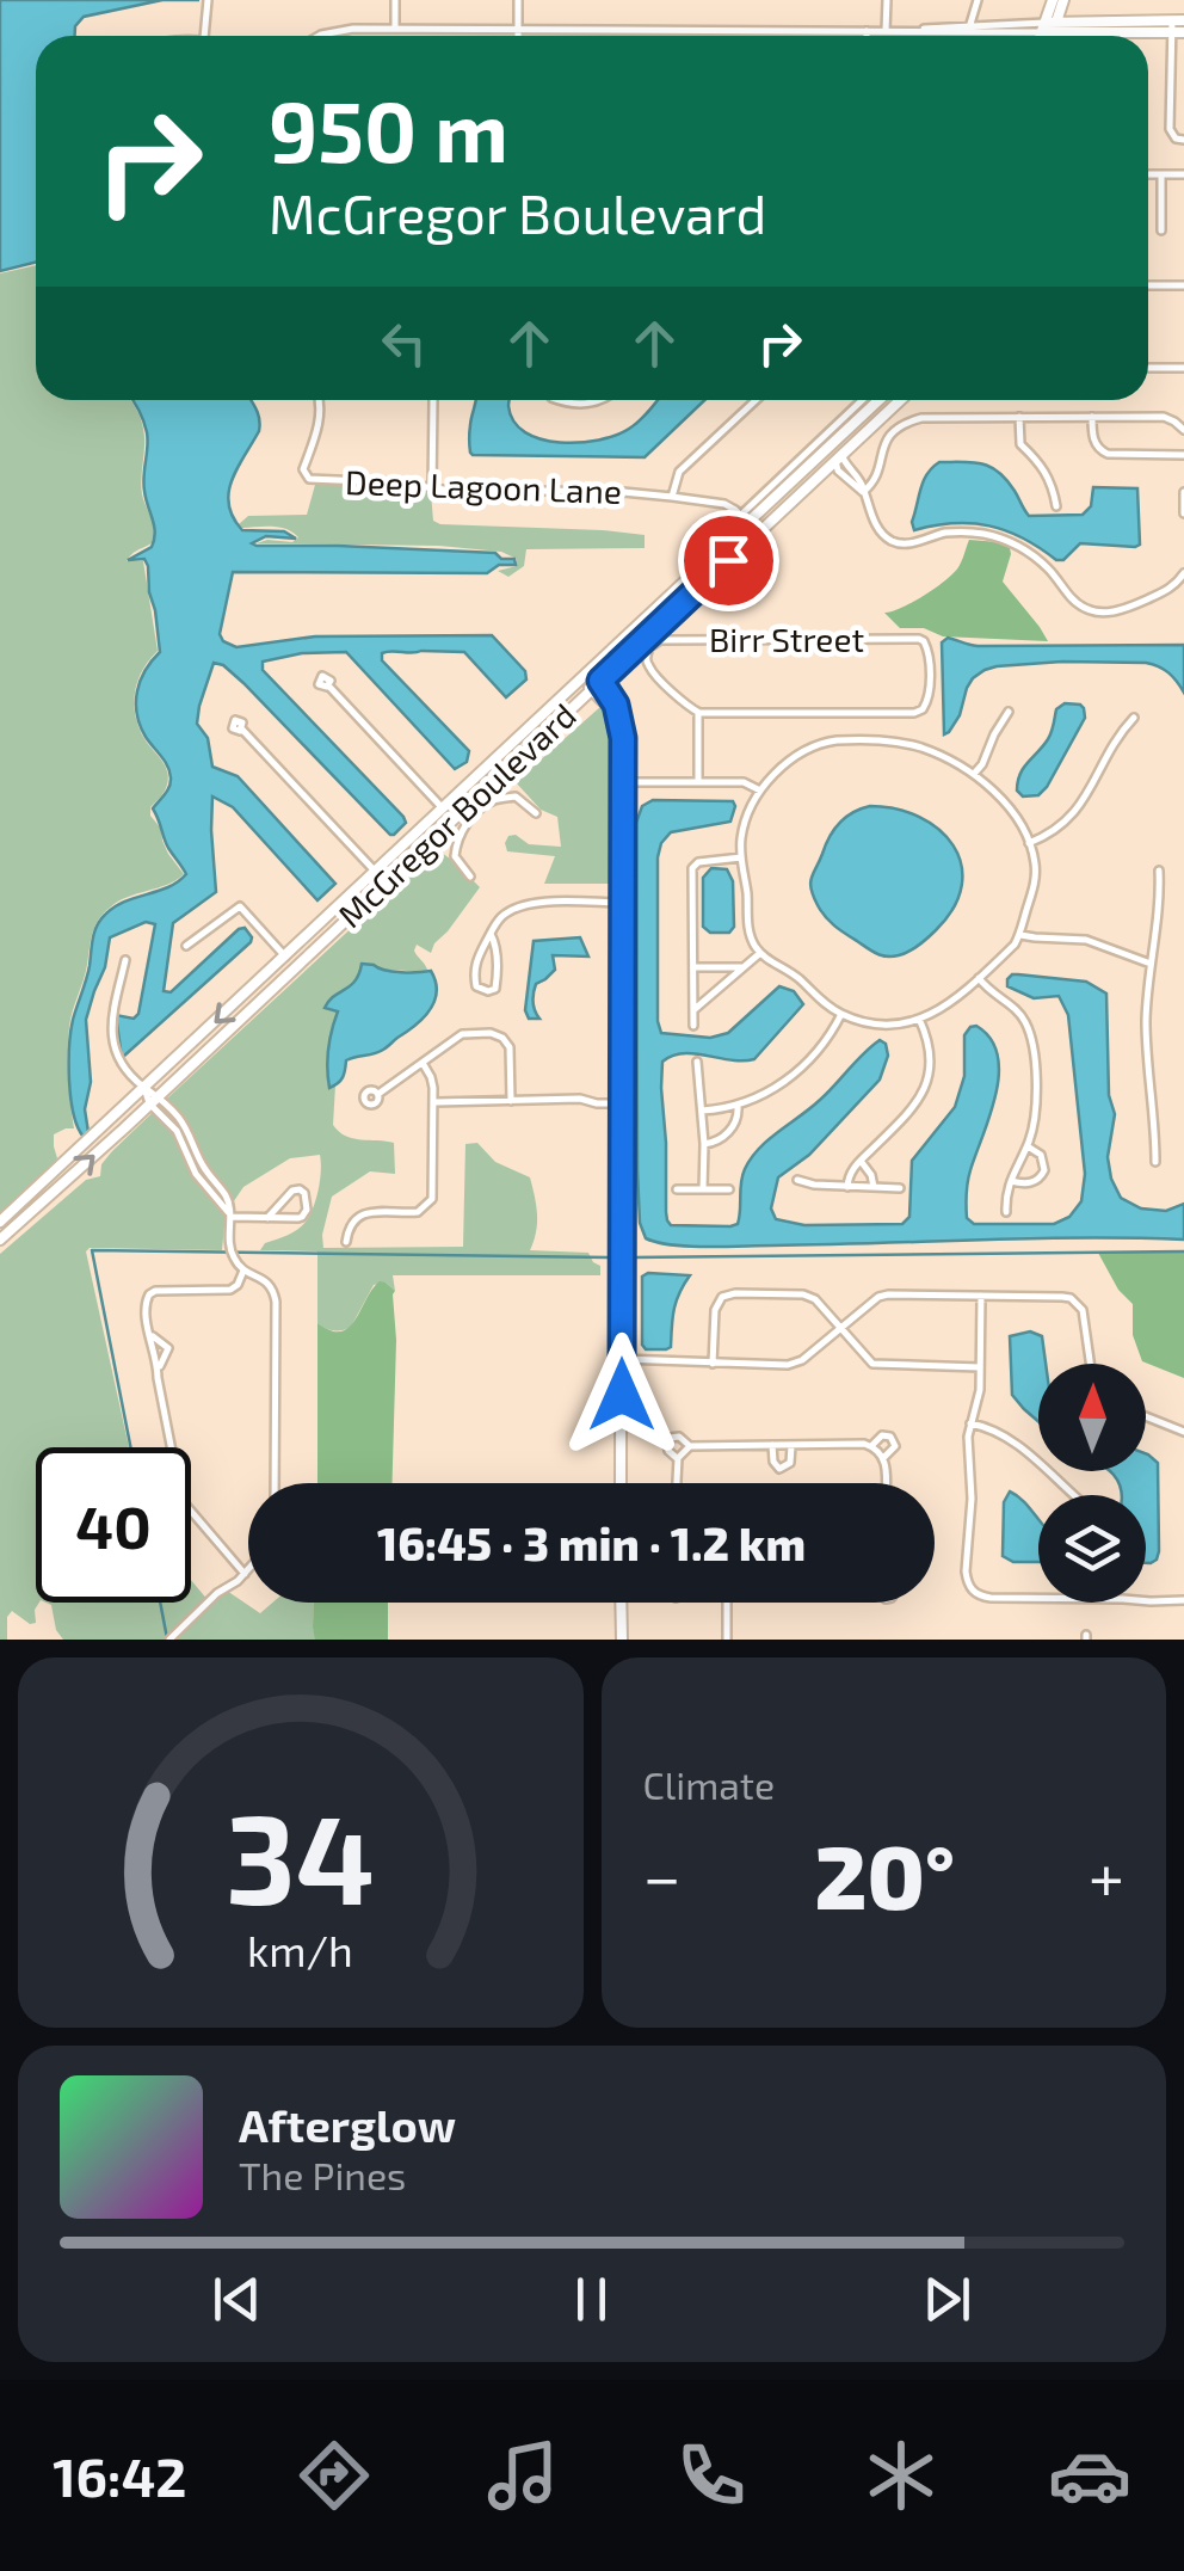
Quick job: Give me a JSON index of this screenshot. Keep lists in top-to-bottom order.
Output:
{
  "streets": {
    "main road": ["McGregor Boulevard"],
    "street": ["Deep Lagoon Lane", "Birr Street"]
  },
  "crossings": [
    ["Deep Lagoon Lane", "McGregor Boulevard"]
  ],
  "north": "top",
  "page": {
    "turn": ["950 m", "McGregor Boulevard"],
    "limit": "40",
    "trip": "16:45 · 3 min · 1.2 km",
    "tile": "Climate",
    "heat": ["−", "20°", "+"],
    "song": ["Afterglow", "The Pines"],
    "tabs": "16:42",
    "gauge": ["34", "km/h"]
  }
}
